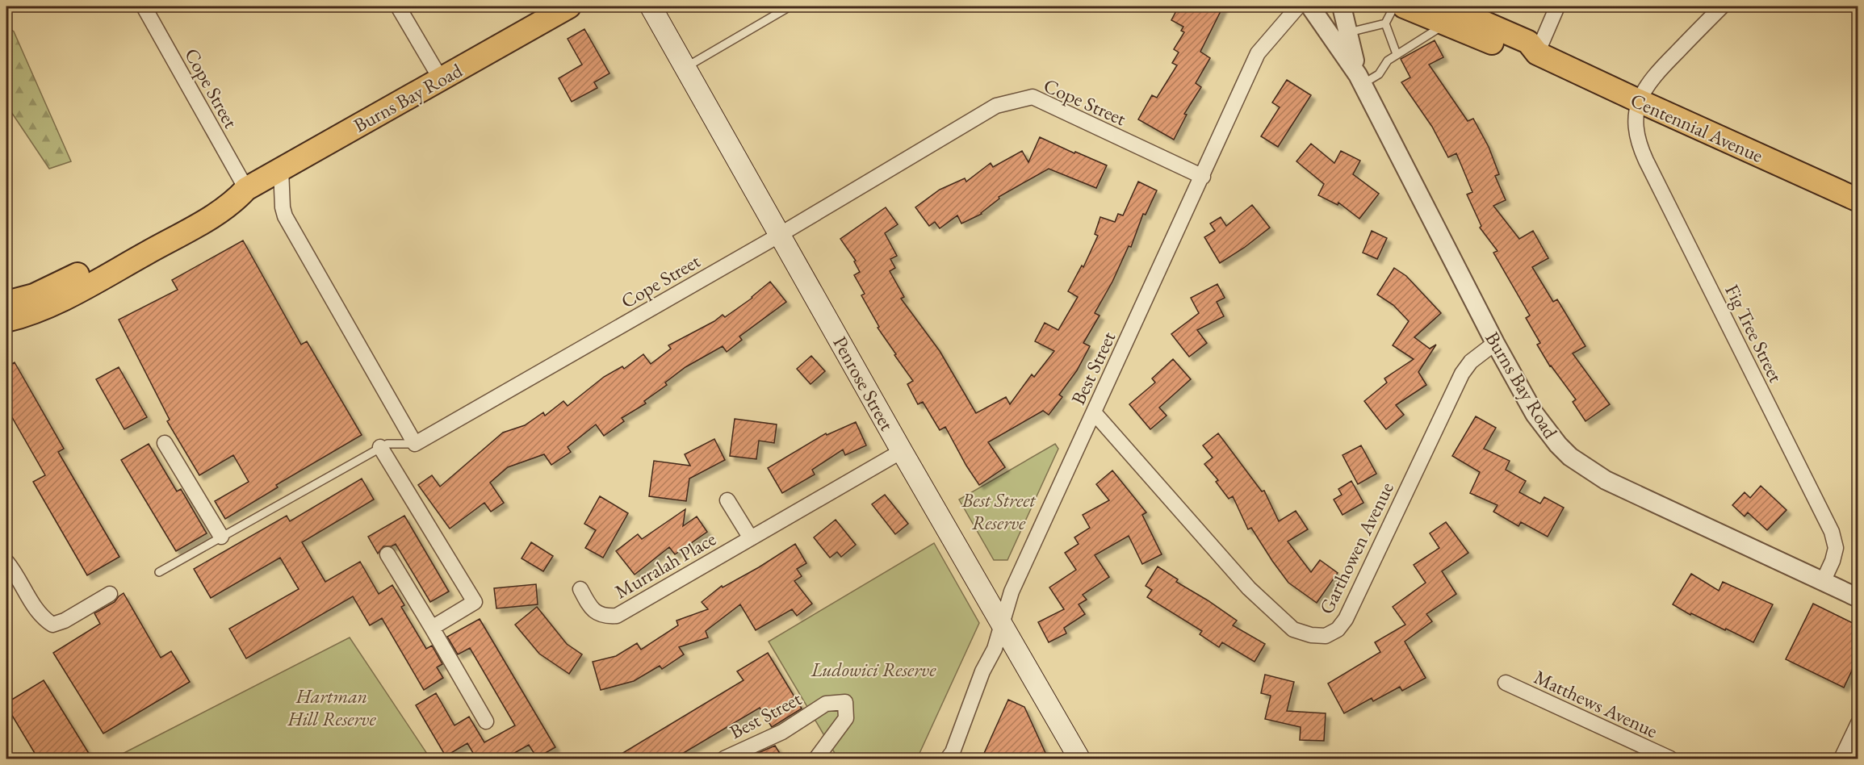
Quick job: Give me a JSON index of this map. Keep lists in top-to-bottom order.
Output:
{
  "streets": {
    "main road": ["Burns Bay Road", "Centennial Avenue", "Penrose Street"],
    "street": [
      "Cope Street",
      "Fig Tree Street",
      "Best Street",
      "Garthowen Avenue",
      "Murralah Place",
      "Matthews Avenue"
    ]
  },
  "crossings": [
    ["Cope Street", "Burns Bay Road"],
    ["Cope Street", "Best Street"],
    ["Cope Street", "Penrose Street"],
    ["Burns Bay Road", "Fig Tree Street"],
    ["Burns Bay Road", "Garthowen Avenue"],
    ["Centennial Avenue", "Fig Tree Street"],
    ["Best Street", "Penrose Street"],
    ["Best Street", "Garthowen Avenue"],
    ["Penrose Street", "Murralah Place"]
  ],
  "parks": ["Best Street Reserve", "Ludowici Reserve", "Hartman Hill Reserve"]
}
